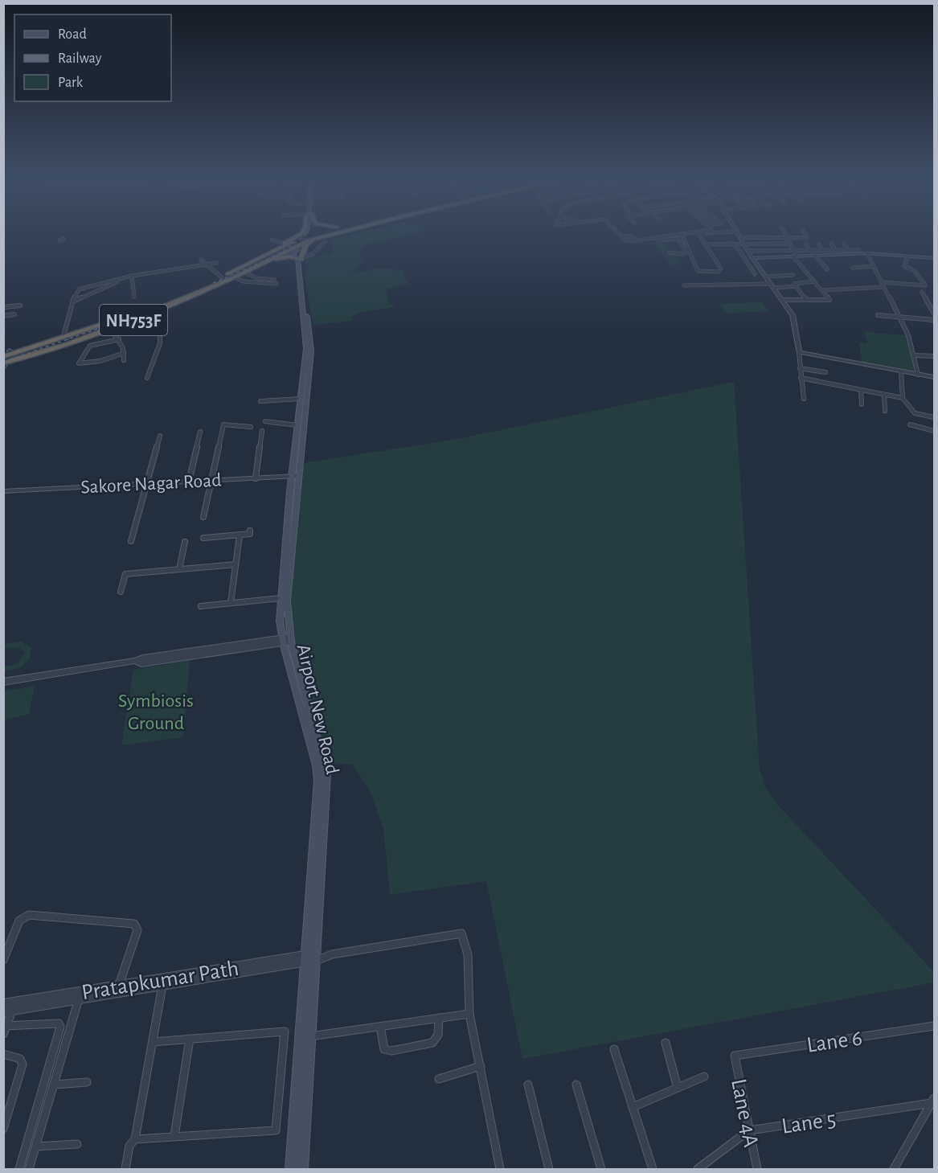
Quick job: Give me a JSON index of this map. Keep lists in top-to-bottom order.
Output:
{
  "streets": {
    "highway": ["NH753F"],
    "main road": ["Airport New Road"],
    "street": [
      "Sakore Nagar Road",
      "Pratapkumar Path",
      "Lane 6",
      "Lane 4A",
      "Lane 5"
    ]
  },
  "crossings": [
    ["Sakore Nagar Road", "Airport New Road"],
    ["Airport New Road", "Pratapkumar Path"],
    ["Lane 6", "Lane 4A"],
    ["Lane 4A", "Lane 5"]
  ],
  "parks": ["Symbiosis Ground"],
  "legend": ["Road", "Railway", "Park"]
}
